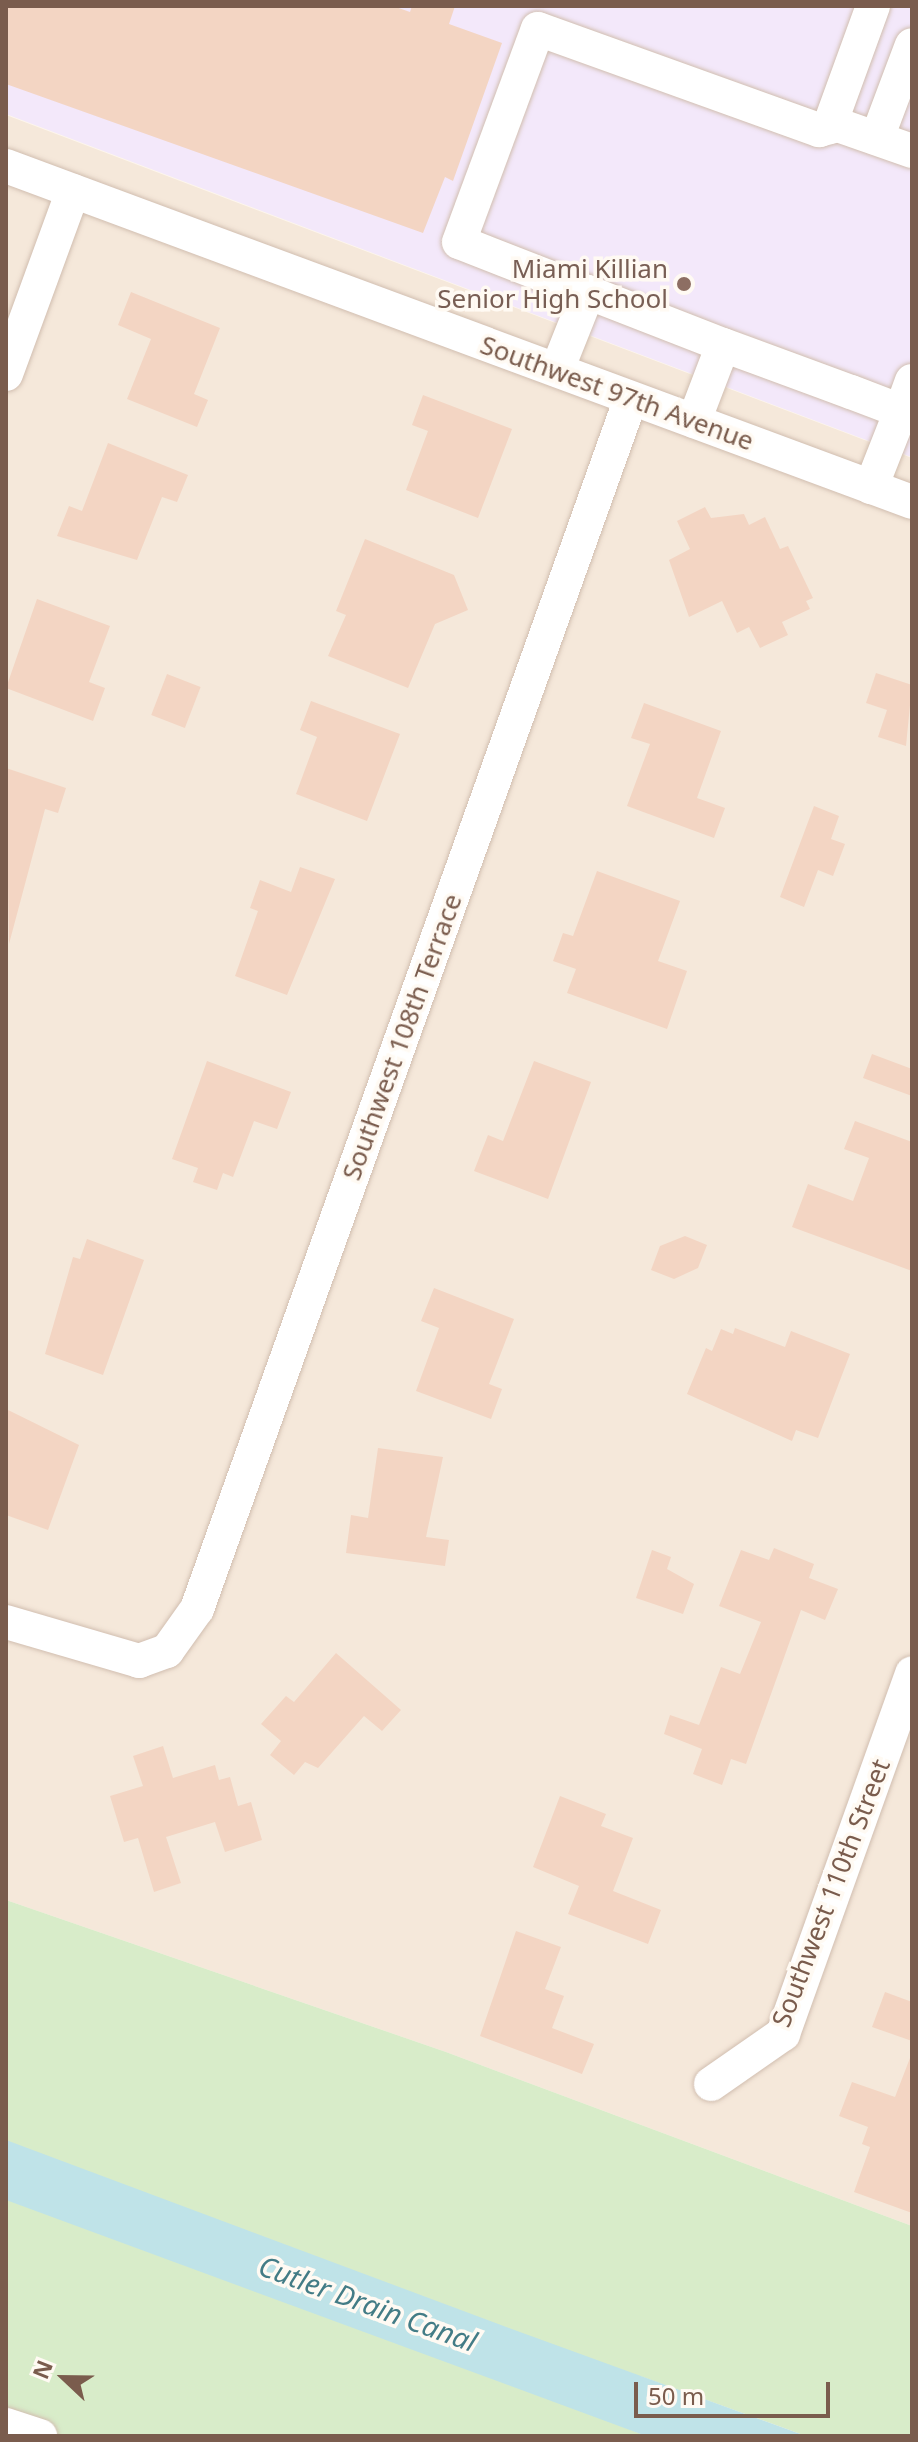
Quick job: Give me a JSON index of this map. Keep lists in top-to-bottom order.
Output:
{
  "streets": {
    "street": ["Southwest 97th Avenue", "Southwest 108th Terrace", "Southwest 110th Street"]
  },
  "crossings": [
    ["Southwest 97th Avenue", "Southwest 108th Terrace"]
  ],
  "water": ["Cutler Drain Canal"],
  "places": ["Miami Killian Senior High School"],
  "scale_bar": "50 m",
  "north": "left"
}
